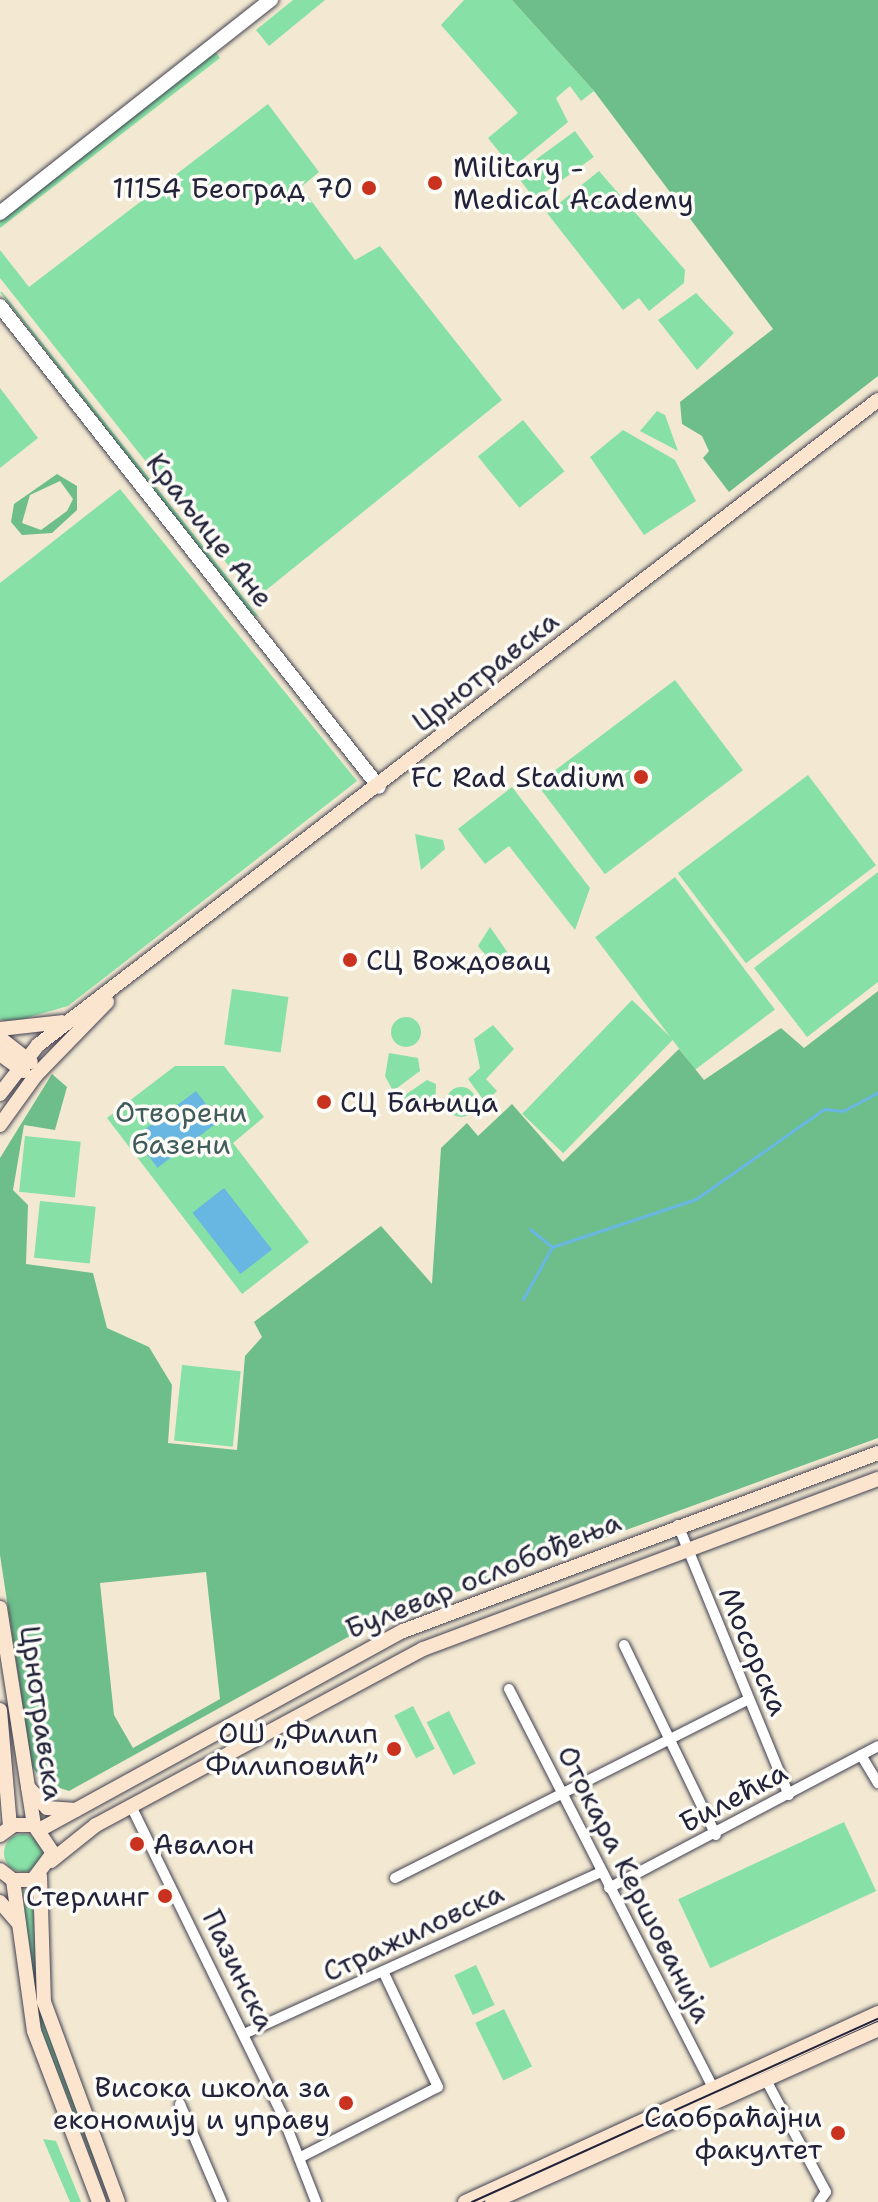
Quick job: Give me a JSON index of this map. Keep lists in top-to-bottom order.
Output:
{
  "streets": {
    "main road": ["Црнотравска", "Булевар ослобођења"],
    "street": [
      "Краљице Ане",
      "Мосорска",
      "Билећка",
      "Отокара Кершованија",
      "Стражиловска",
      "Пазинска"
    ]
  },
  "crossings": [
    ["Краљице Ане", "Црнотравска"],
    ["Црнотравска", "Булевар ослобођења"],
    ["Булевар ослобођења", "Мосорска"],
    ["Булевар ослобођења", "Пазинска"],
    ["Мосорска", "Билећка"],
    ["Билећка", "Отокара Кершованија"],
    ["Отокара Кершованија", "Стражиловска"],
    ["Стражиловска", "Пазинска"]
  ],
  "parks": ["Отворени базени"],
  "places": [
    "Military - Medical Academy",
    "11154 Београд 70",
    "FC Rad Stadium",
    "СЦ Вождовац",
    "СЦ Бањица",
    "ОШ „Филип Филиповић”",
    "Авалон",
    "Стерлинг",
    "Висока школа за економију и управу",
    "Саобраћајни факултет"
  ]
}
